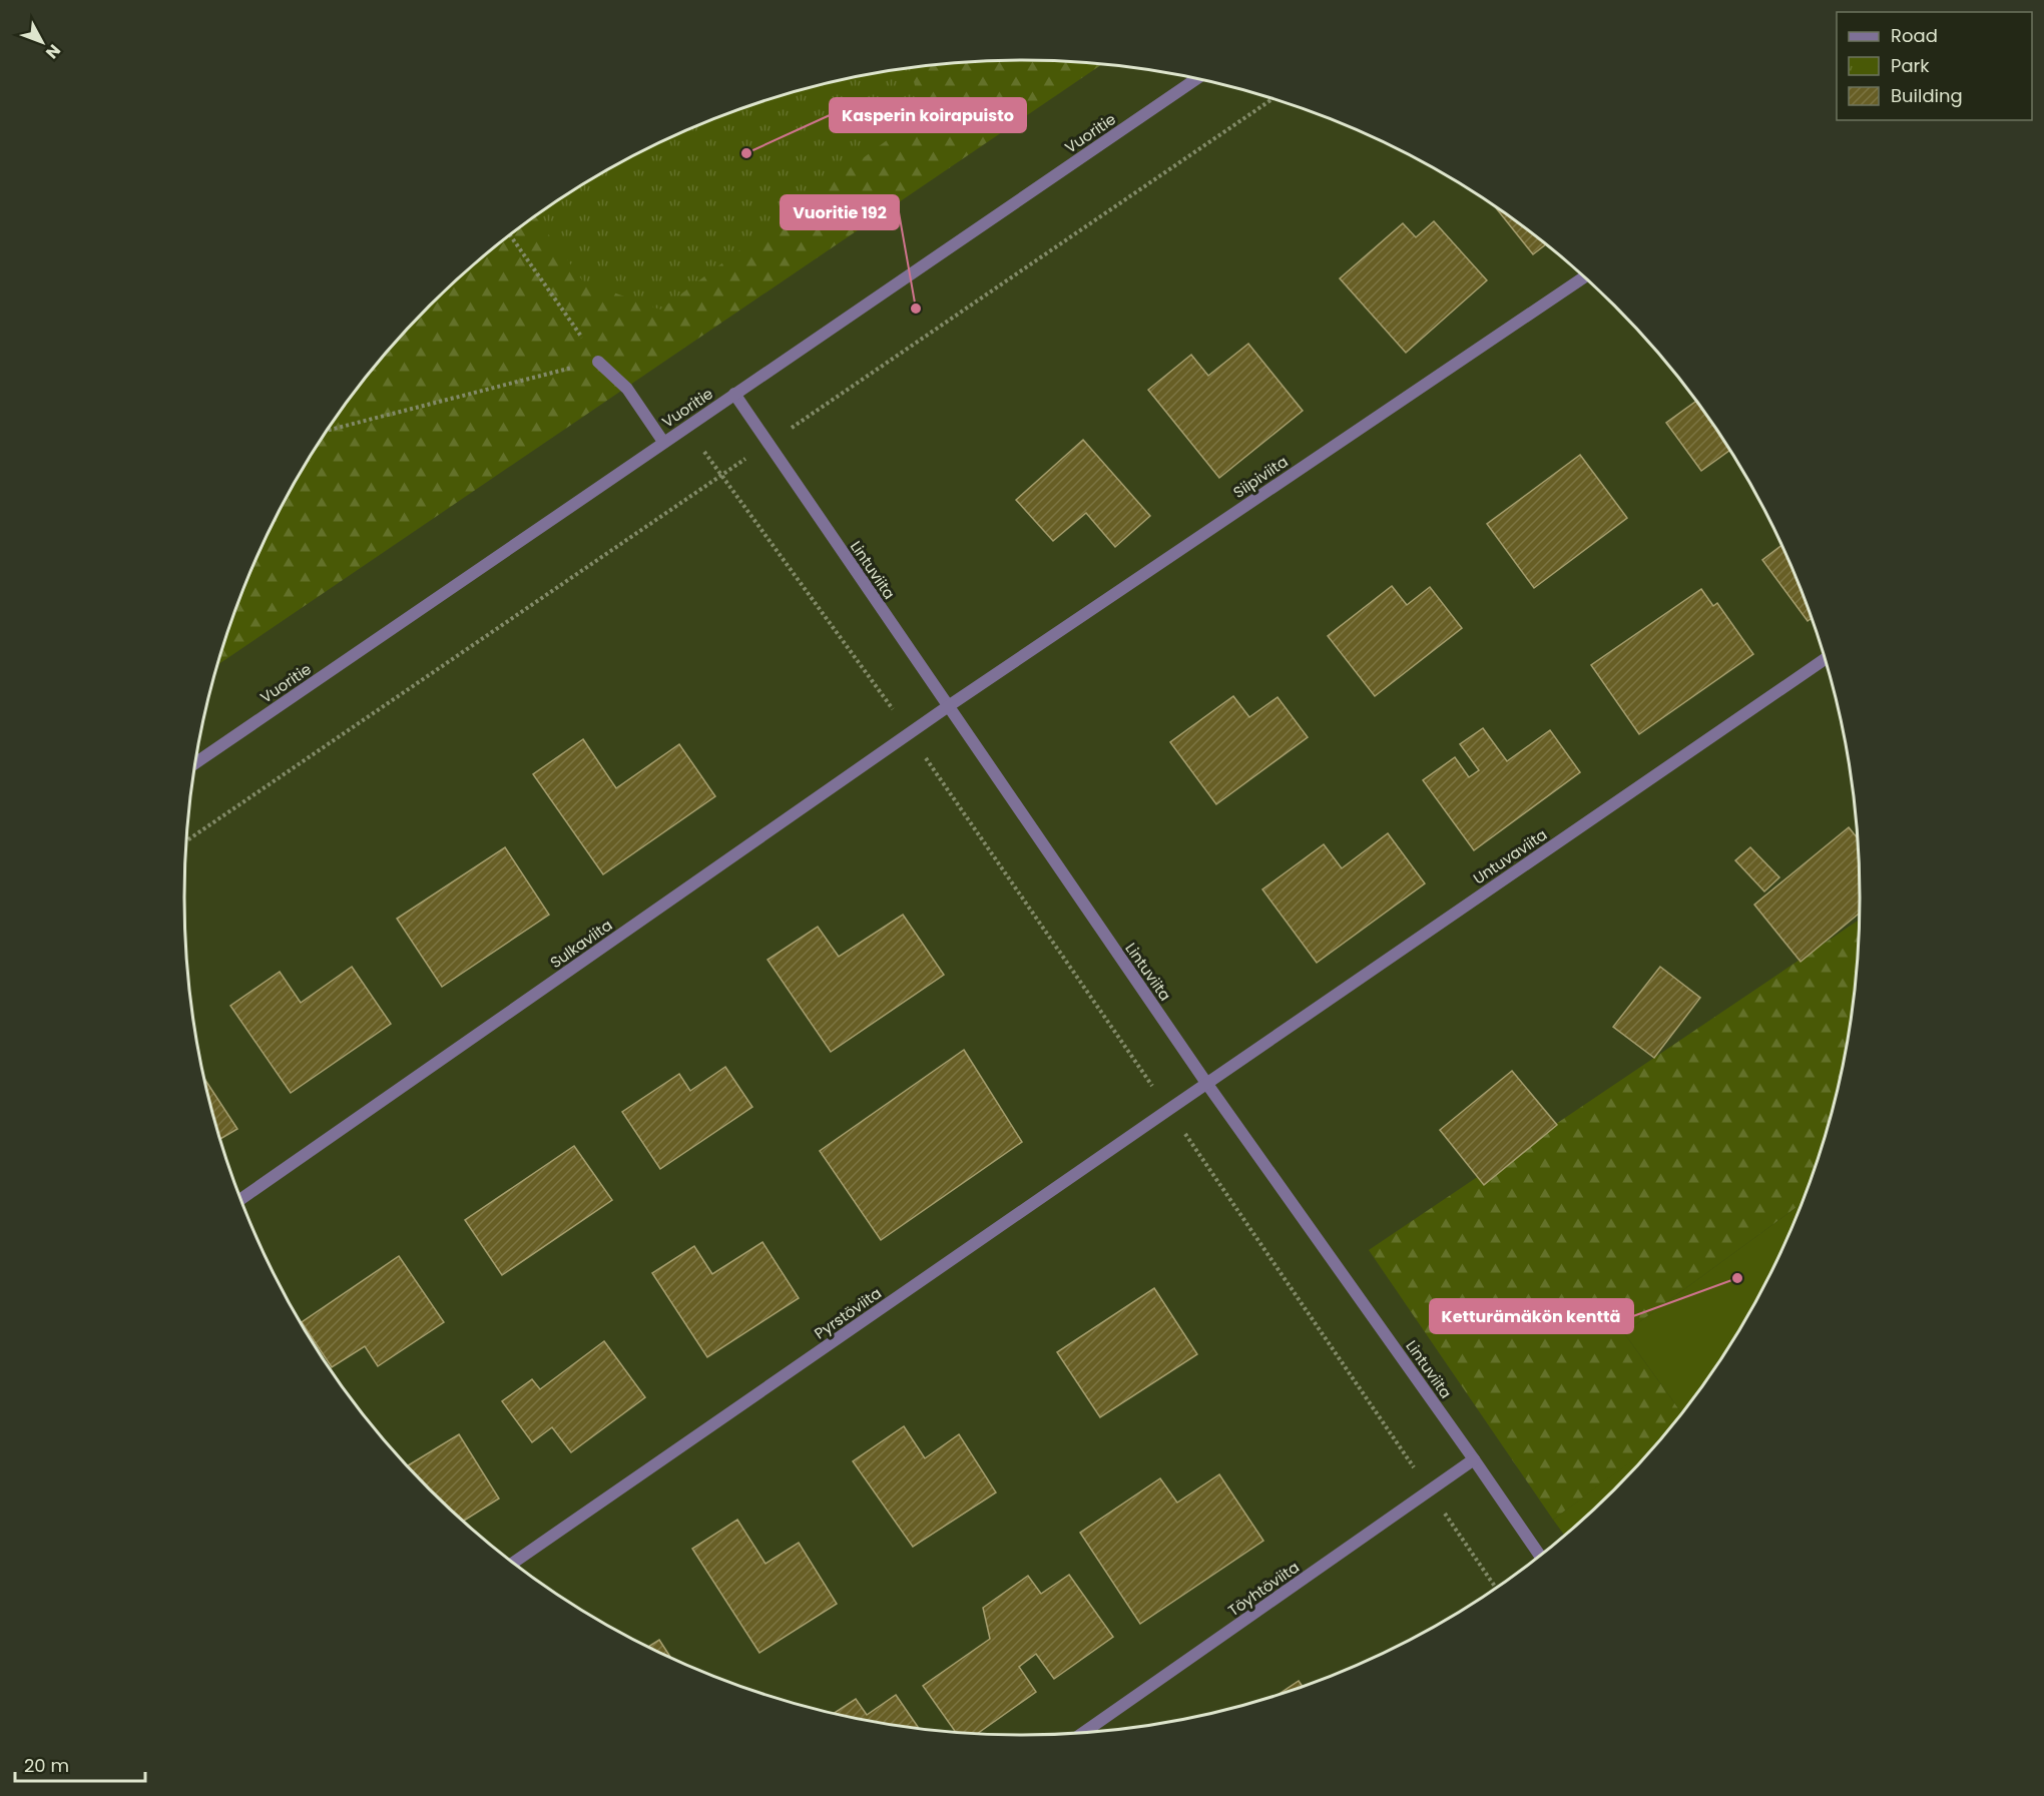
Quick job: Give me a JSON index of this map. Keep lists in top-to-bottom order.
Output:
{
  "streets": {
    "street": [
      "Vuoritie",
      "Siipiviita",
      "Lintuviita",
      "Untuvaviita",
      "Sulkaviita",
      "Pyrstöviita",
      "Töyhtöviita"
    ]
  },
  "crossings": [
    ["Vuoritie", "Lintuviita"],
    ["Siipiviita", "Lintuviita"],
    ["Siipiviita", "Sulkaviita"],
    ["Lintuviita", "Untuvaviita"],
    ["Lintuviita", "Sulkaviita"],
    ["Lintuviita", "Pyrstöviita"],
    ["Lintuviita", "Töyhtöviita"],
    ["Untuvaviita", "Pyrstöviita"]
  ],
  "places": ["Kasperin koirapuisto", "Vuoritie 192", "Ketturämäkön kenttä"],
  "legend": ["Road", "Park", "Building"],
  "scale_bar": "20 m",
  "north": "bottom right"
}
